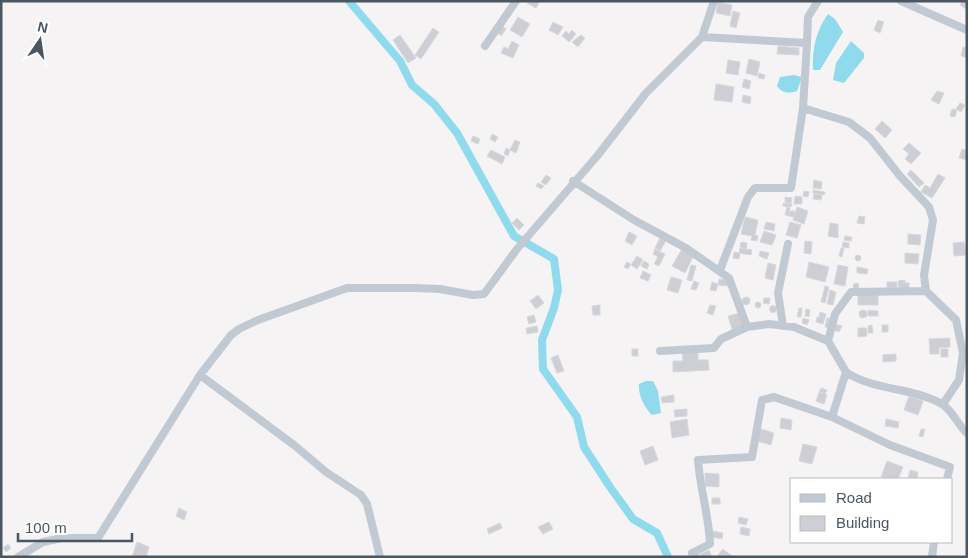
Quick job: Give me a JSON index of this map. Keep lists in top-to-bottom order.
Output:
{
  "legend": ["Road", "Building"],
  "scale_bar": "100 m",
  "north": "top"
}
